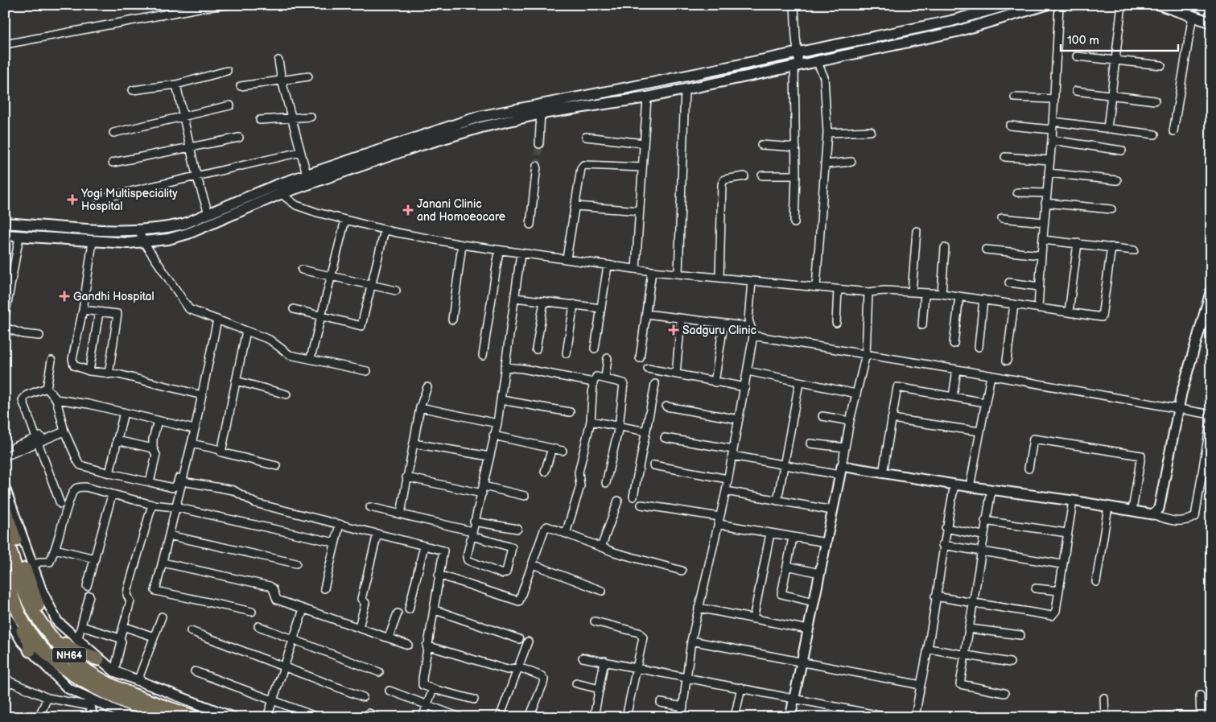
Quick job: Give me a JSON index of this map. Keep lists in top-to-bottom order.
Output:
{
  "streets": {
    "highway": ["NH64"]
  },
  "places": {
    "health": [
      "Yogi Multispeciality Hospital",
      "Janani Clinic and Homoeocare",
      "Gandhi Hospital",
      "Sadguru Clinic"
    ]
  },
  "scale_bar": "100 m"
}
